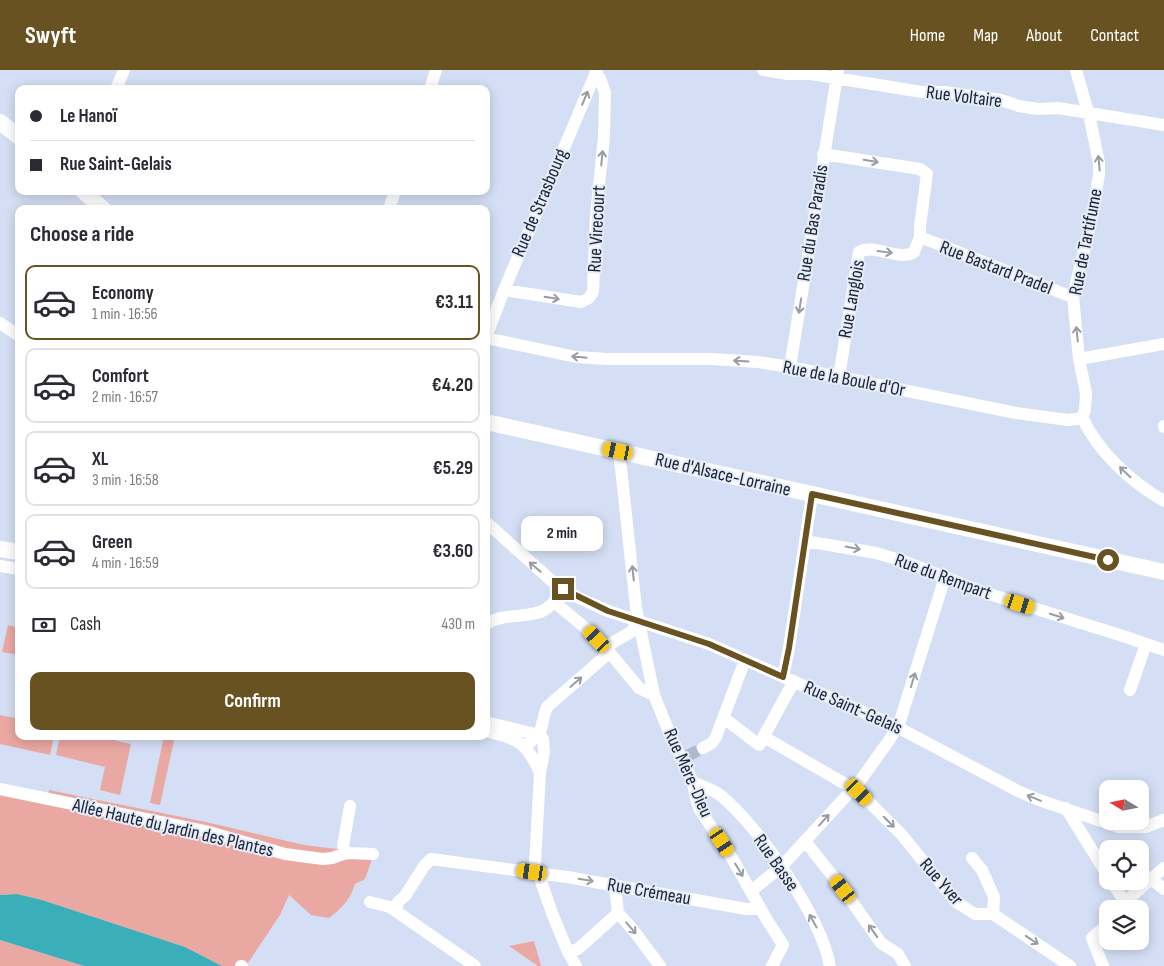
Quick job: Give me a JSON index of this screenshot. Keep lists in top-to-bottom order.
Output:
{
  "streets": {
    "main road": ["Rue d'Alsace-Lorraine"],
    "street": [
      "Rue Voltaire",
      "Rue de Strasbourg",
      "Rue du Bas Paradis",
      "Rue Virecourt",
      "Rue de Tartifume",
      "Rue Bastard Pradel",
      "Rue Langlois",
      "Rue de la Boule d'Or",
      "Rue du Rempart",
      "Rue Saint-Gelais",
      "Rue Mère-Dieu",
      "Allée Haute du Jardin des Plantes",
      "Rue Basse",
      "Rue Yver",
      "Rue Crémeau"
    ]
  },
  "crossings": [
    ["Rue Voltaire", "Rue du Bas Paradis"],
    ["Rue Voltaire", "Rue de Tartifume"],
    ["Rue de Strasbourg", "Rue Virecourt"],
    ["Rue du Bas Paradis", "Rue de la Boule d'Or"],
    ["Rue de Tartifume", "Rue Bastard Pradel"],
    ["Rue de Tartifume", "Rue de la Boule d'Or"],
    ["Rue Bastard Pradel", "Rue Langlois"],
    ["Rue Langlois", "Rue de la Boule d'Or"],
    ["Rue d'Alsace-Lorraine", "Rue Mère-Dieu"],
    ["Rue Saint-Gelais", "Rue Mère-Dieu"],
    ["Rue Mère-Dieu", "Rue Basse"],
    ["Rue Mère-Dieu", "Rue Crémeau"]
  ],
  "one_way": [
    "Rue de Strasbourg",
    "Rue du Bas Paradis",
    "Rue de Tartifume",
    "Rue Langlois",
    "Rue de la Boule d'Or",
    "Rue du Rempart",
    "Rue Saint-Gelais"
  ],
  "north": "left",
  "page": {
    "header": "Swyft",
    "nav": [
      "Home",
      "Map",
      "About",
      "Contact"
    ],
    "banner": ["Le Hanoï", "Rue Saint-Gelais"],
    "heading": "Choose a ride",
    "list": [
      {
        "name": "Economy",
        "note": "1 min · 16:56",
        "value": "€3.11"
      },
      {
        "name": "Comfort",
        "note": "2 min · 16:57",
        "value": "€4.20"
      },
      {
        "name": "XL",
        "note": "3 min · 16:58",
        "value": "€5.29"
      },
      {
        "name": "Green",
        "note": "4 min · 16:59",
        "value": "€3.60"
      }
    ],
    "bubble": "2 min",
    "pay": ["Cash", "430 m"],
    "buttons": "Confirm"
  }
}
